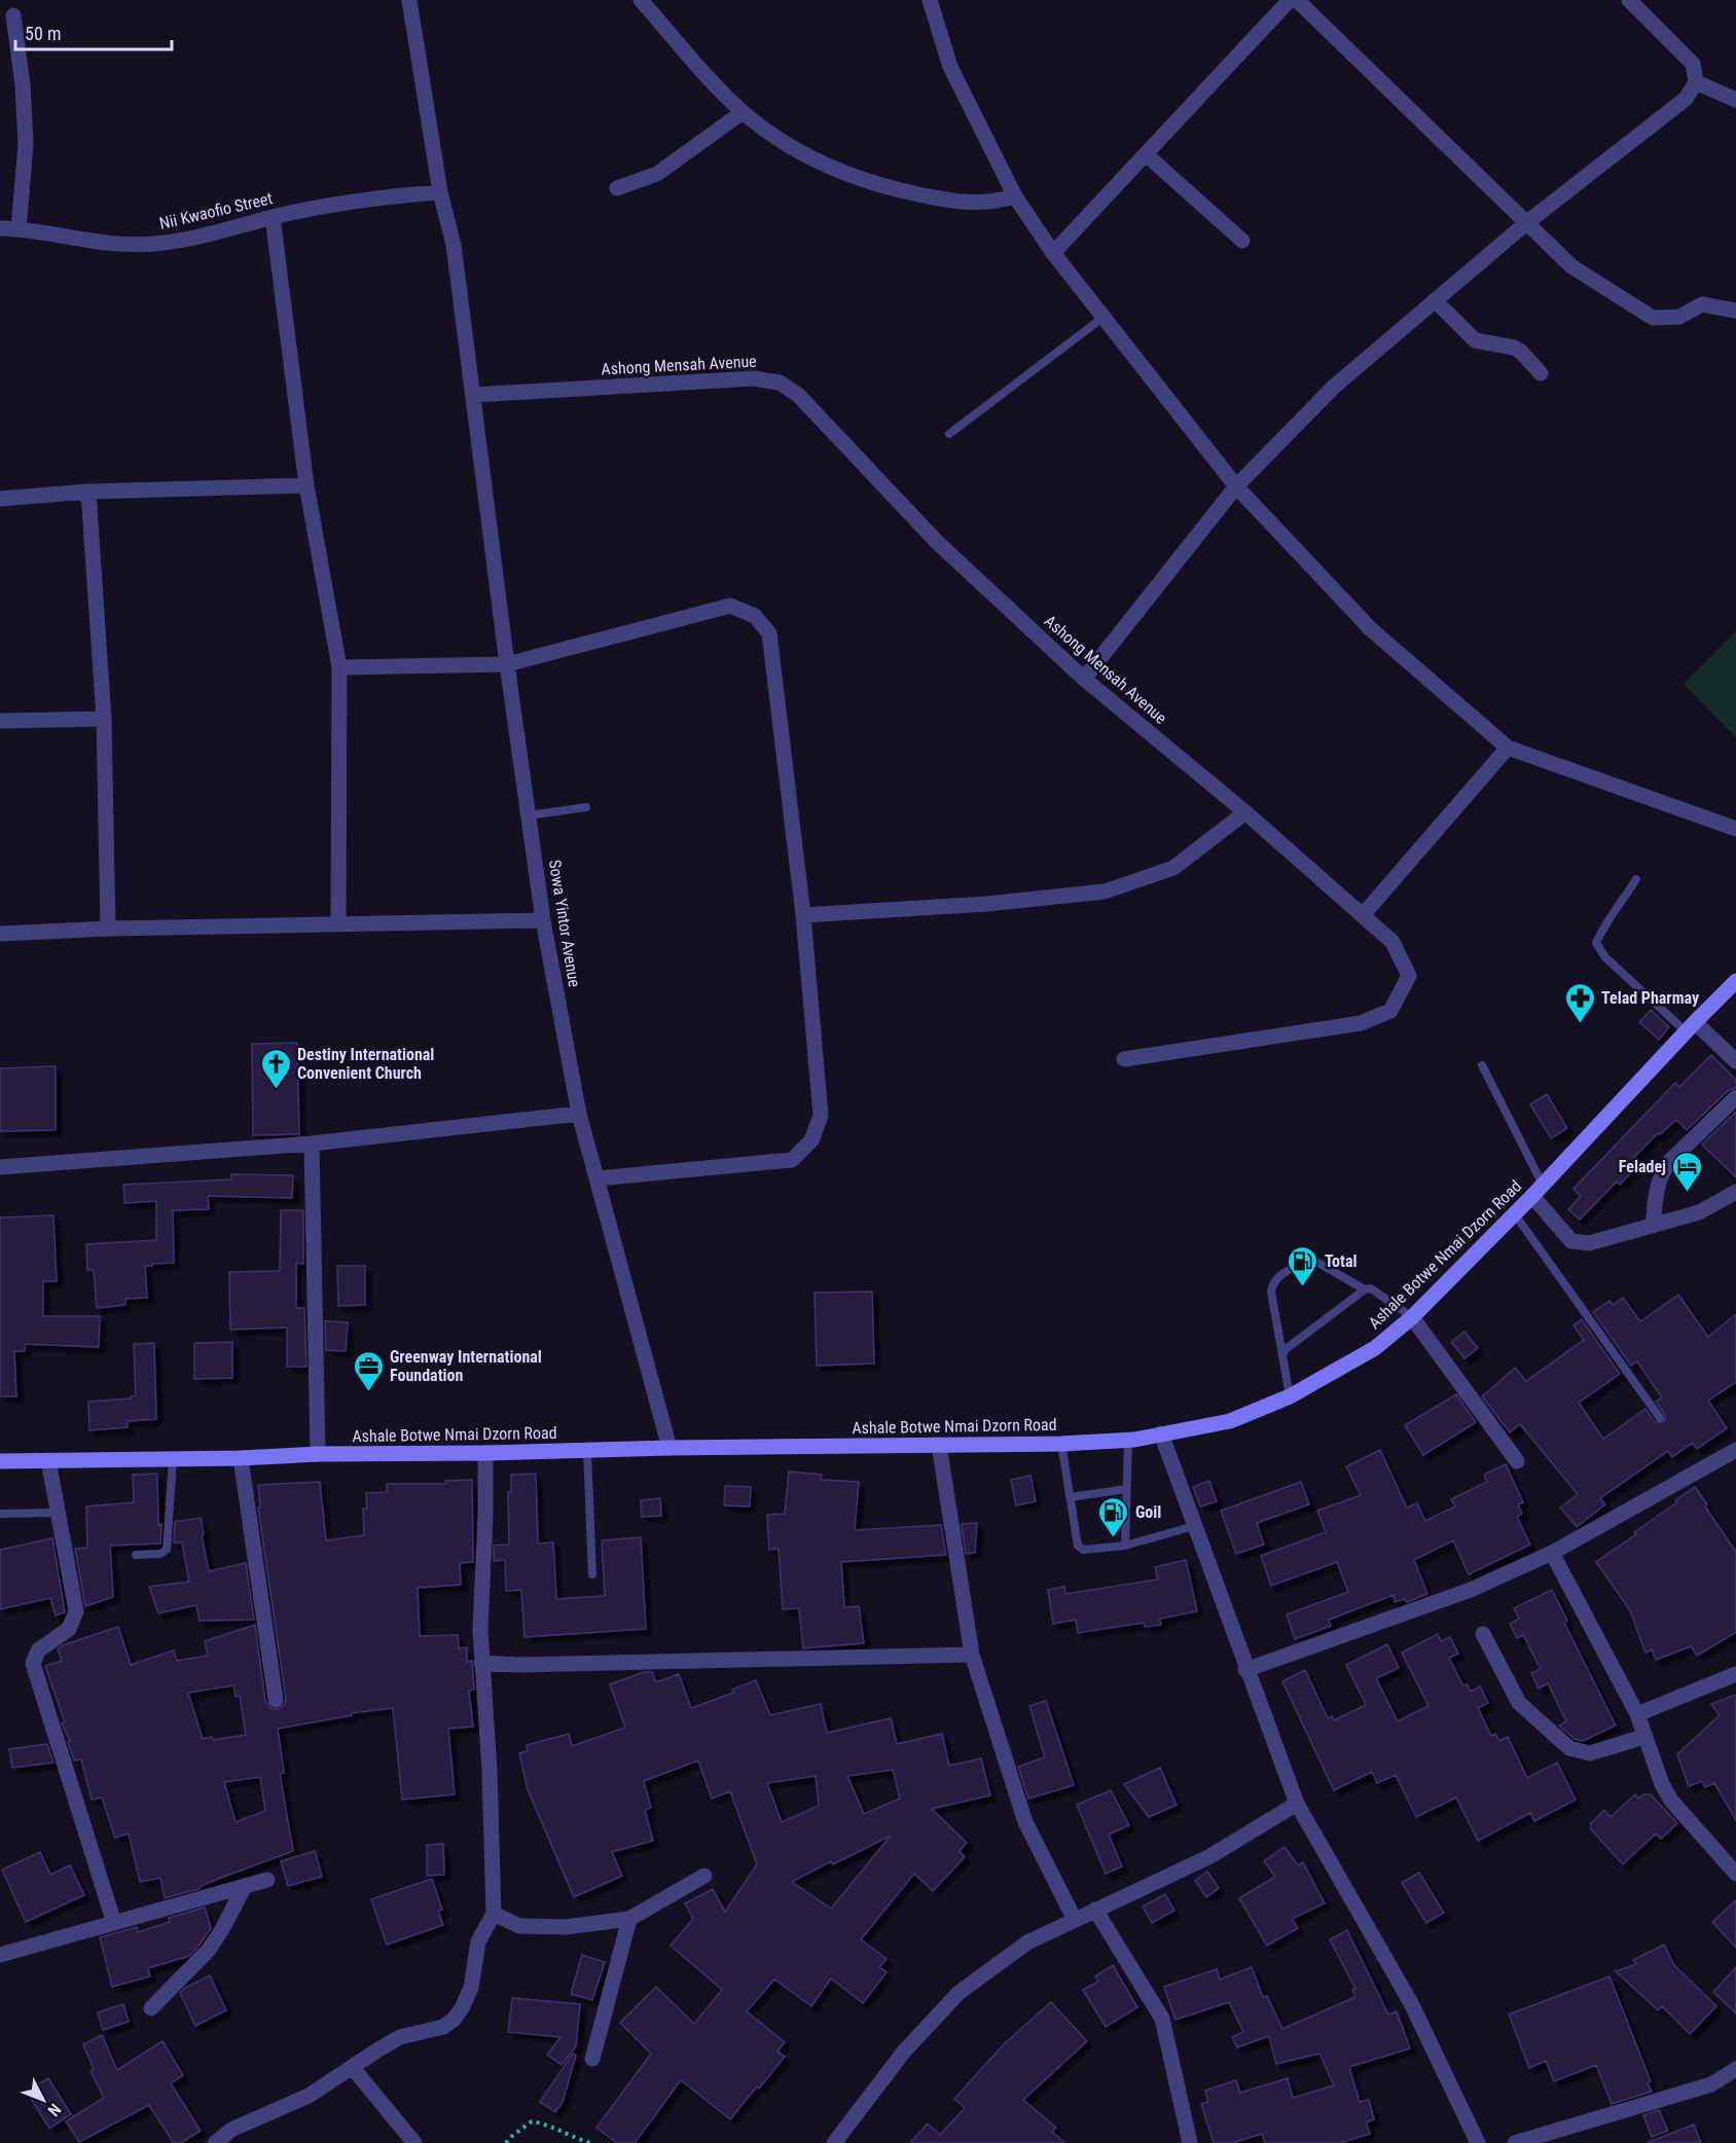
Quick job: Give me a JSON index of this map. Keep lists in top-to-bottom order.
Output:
{
  "streets": {
    "main road": ["Ashale Botwe Nmai Dzorn Road"],
    "street": ["Nii Kwaofio Street", "Ashong Mensah Avenue", "Sowa Yintor Avenue"]
  },
  "crossings": [
    ["Nii Kwaofio Street", "Sowa Yintor Avenue"],
    ["Ashong Mensah Avenue", "Sowa Yintor Avenue"],
    ["Sowa Yintor Avenue", "Ashale Botwe Nmai Dzorn Road"]
  ],
  "places": {
    "pharmacy": ["Telad Pharmay"],
    "church": ["Destiny International Convenient Church"],
    "hotel": ["Feladej"],
    "fuel station": ["Total", "Goil"],
    "office": ["Greenway International Foundation"]
  },
  "scale_bar": "50 m",
  "north": "bottom right"
}
